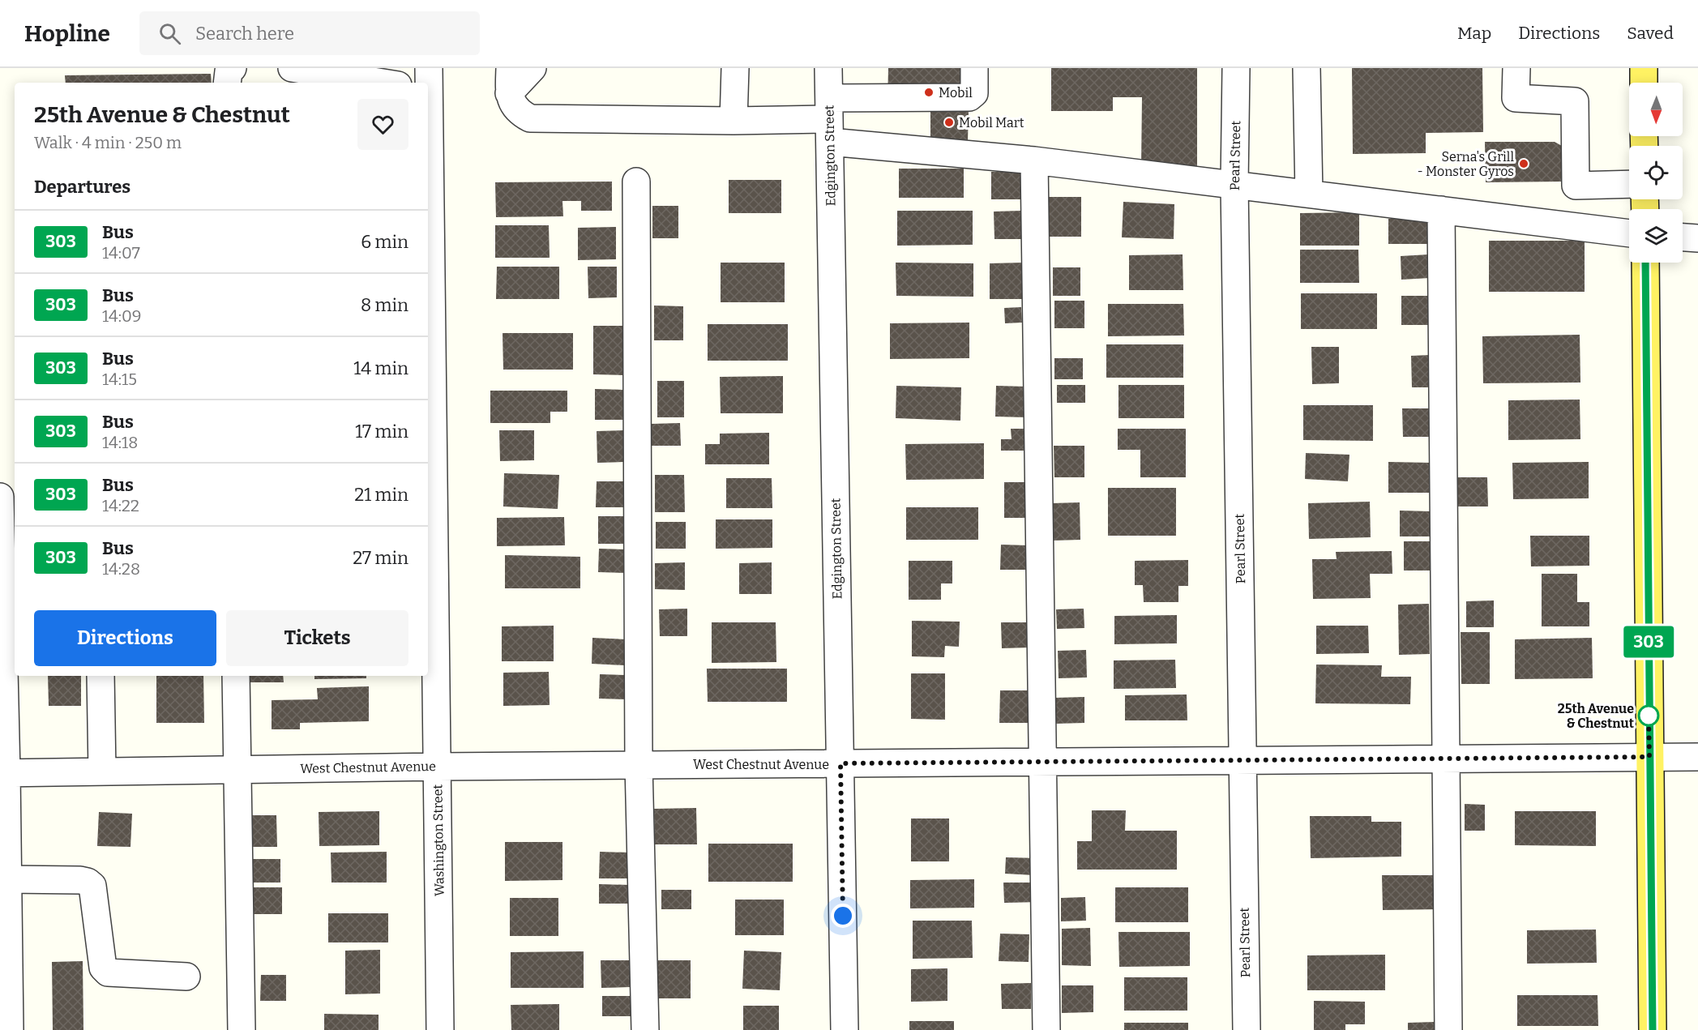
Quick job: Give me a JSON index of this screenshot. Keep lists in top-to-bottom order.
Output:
{
  "streets": {
    "street": [
      "Edgington Street",
      "Pearl Street",
      "West Chestnut Avenue",
      "Washington Street"
    ]
  },
  "crossings": [
    ["Edgington Street", "West Chestnut Avenue"],
    ["Pearl Street", "West Chestnut Avenue"],
    ["West Chestnut Avenue", "Washington Street"]
  ],
  "places": [
    "Mobil",
    "Mobil Mart",
    "Serna's Grill - Monster Gyros",
    "25th Avenue & Chestnut"
  ],
  "lines": ["bus line 303"],
  "north": "bottom",
  "page": {
    "header": "Hopline",
    "search": "Search here",
    "nav": ["Map", "Directions", "Saved"],
    "on_map": "303",
    "heading": [
      ["25th Avenue & Chestnut", "Walk · 4 min · 250 m"],
      "Departures"
    ],
    "list": [
      {
        "mark": "303",
        "name": "Bus",
        "note": "14:07",
        "value": "6 min"
      },
      {
        "mark": "303",
        "name": "Bus",
        "note": "14:09",
        "value": "8 min"
      },
      {
        "mark": "303",
        "name": "Bus",
        "note": "14:15",
        "value": "14 min"
      },
      {
        "mark": "303",
        "name": "Bus",
        "note": "14:18",
        "value": "17 min"
      },
      {
        "mark": "303",
        "name": "Bus",
        "note": "14:22",
        "value": "21 min"
      },
      {
        "mark": "303",
        "name": "Bus",
        "note": "14:28",
        "value": "27 min"
      }
    ],
    "buttons": ["Directions", "Tickets"]
  }
}
